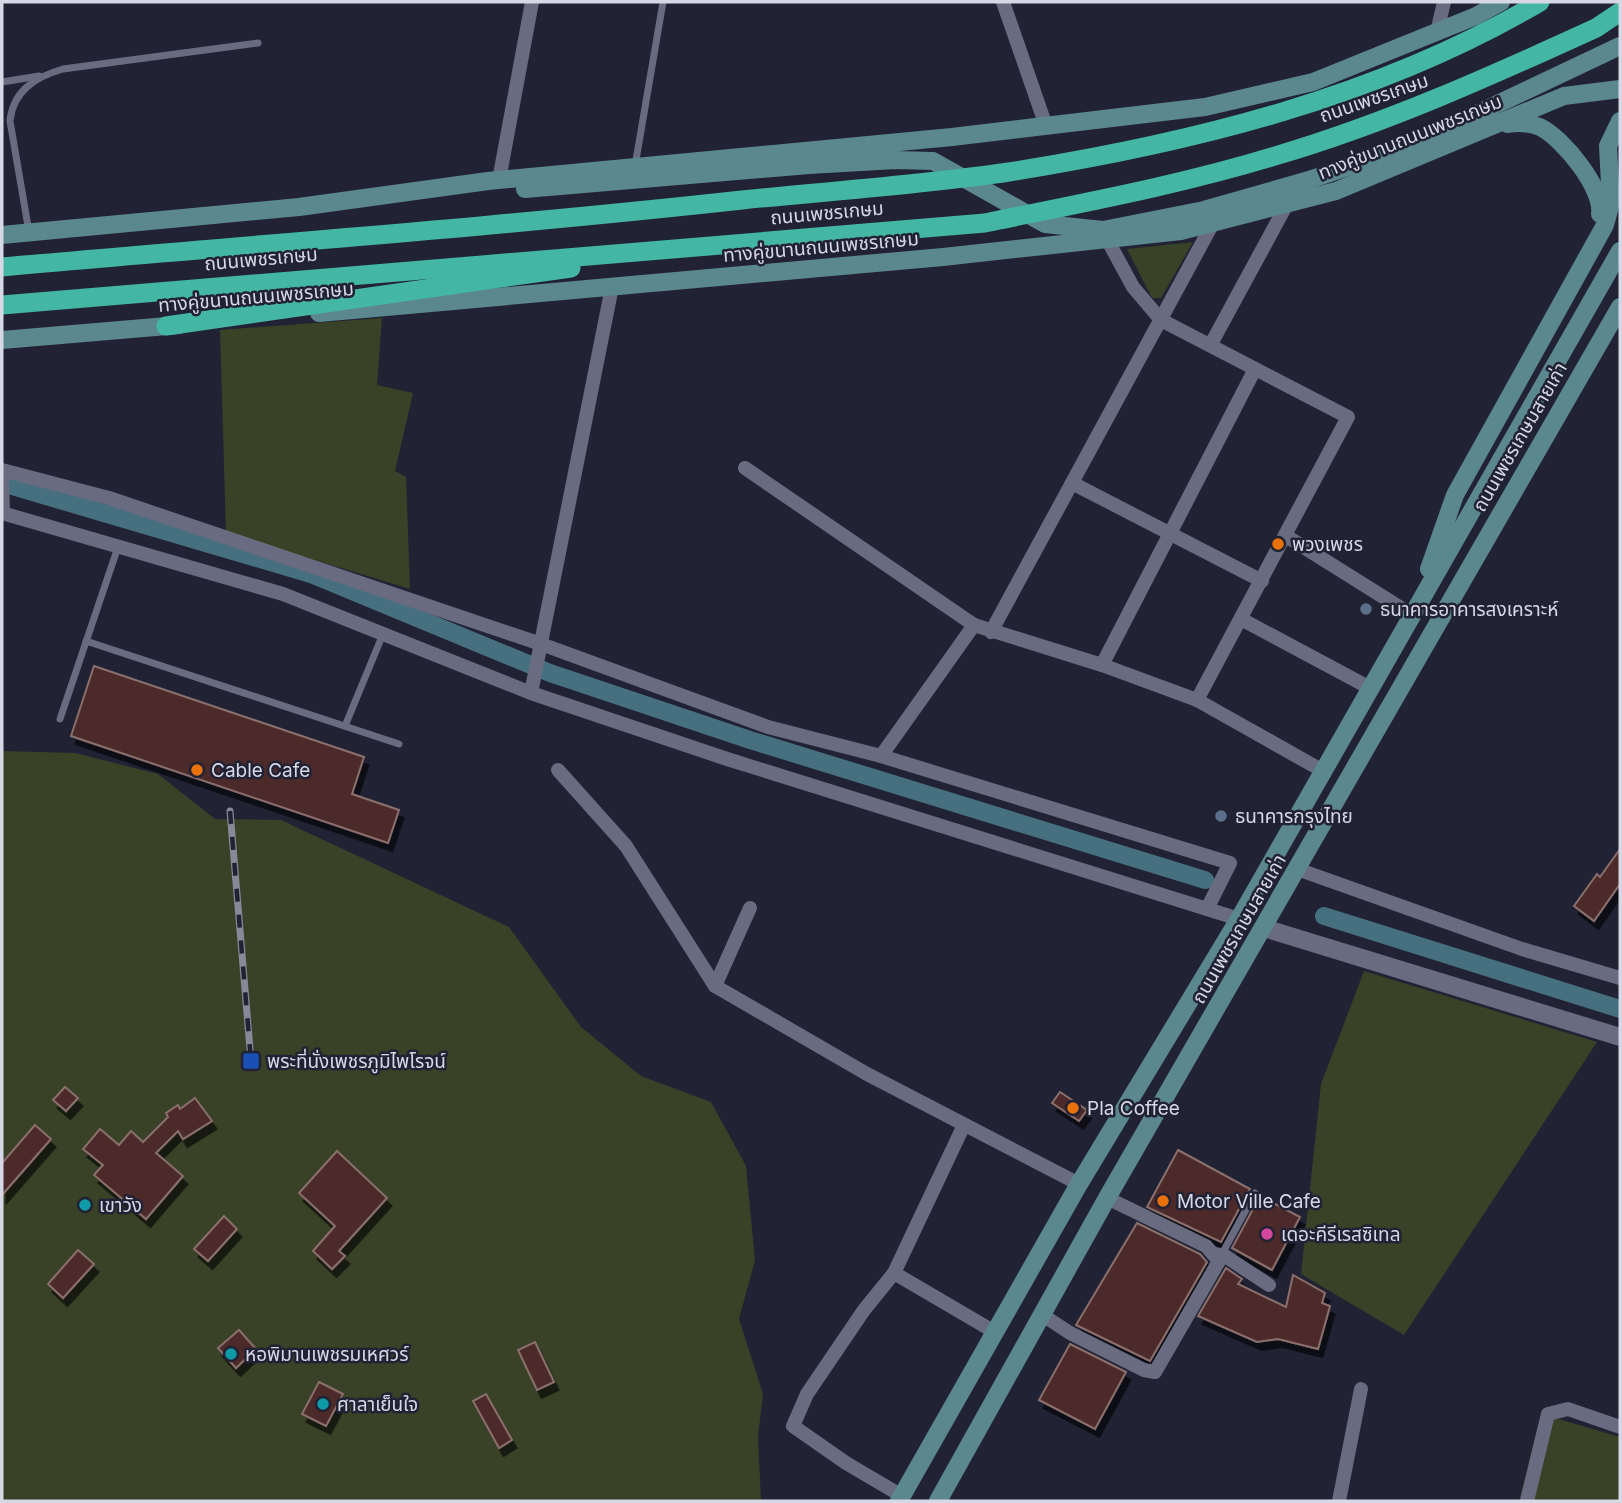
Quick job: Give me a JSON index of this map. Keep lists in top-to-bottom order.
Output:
{
  "streets": {
    "highway": ["ถนนเพชรเกษม"],
    "main road": ["ทางคู่ขนานถนนเพชรเกษม", "ถนนเพชรเกษมสายเก่า"]
  },
  "places": {
    "other": [
      "พวงเพชร",
      "ธนาคารอาคารสงเคราะห์",
      "Cable Cafe",
      "ธนาคารกรุงไทย",
      "Pla Coffee",
      "Motor Ville Cafe",
      "เขาวัง",
      "เดอะคีรีเรสซิเทล",
      "หอพิมานเพชรมเหศวร์",
      "ศาลาเย็นใจ"
    ],
    "transit": ["พระที่นั่งเพชรภูมิไพโรจน์"]
  }
}
